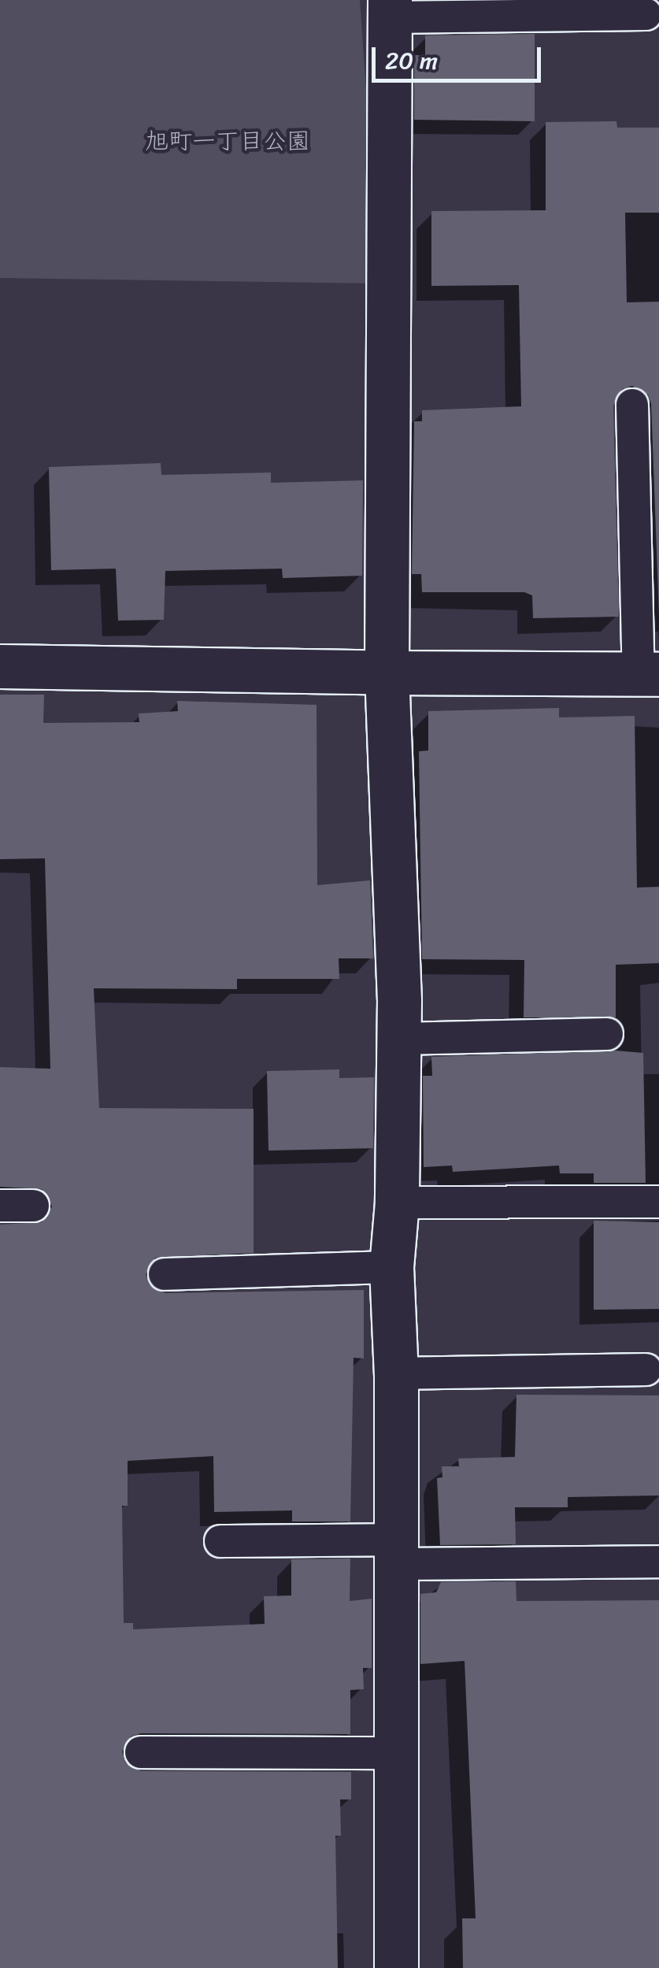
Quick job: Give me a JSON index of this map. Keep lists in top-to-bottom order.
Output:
{
  "parks": ["旭町一丁目公園"],
  "scale_bar": "20 m"
}
